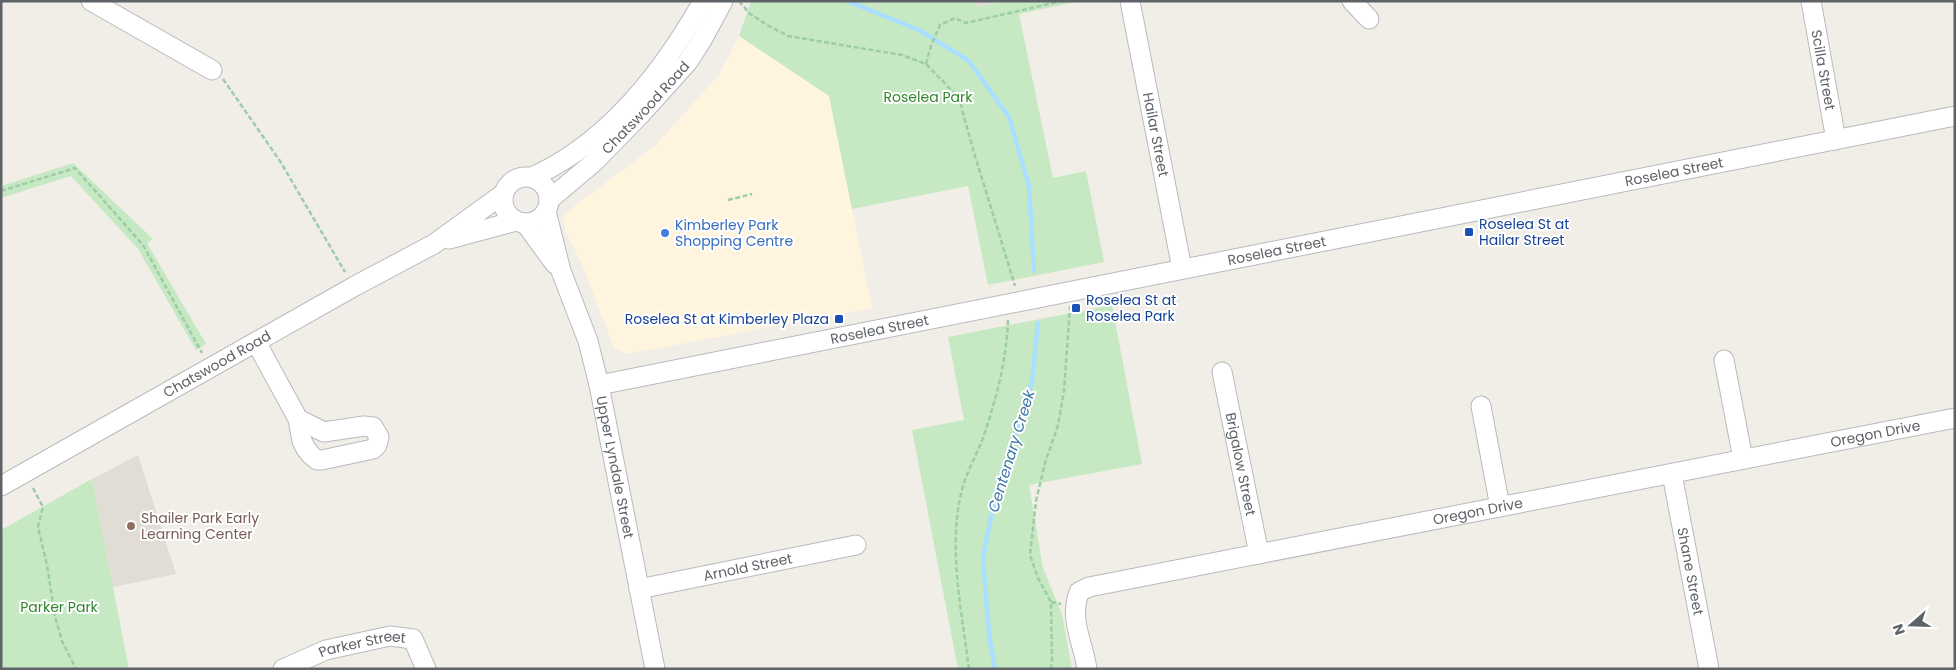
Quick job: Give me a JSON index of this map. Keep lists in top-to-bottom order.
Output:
{
  "streets": {
    "street": [
      "Scilla Street",
      "Chatswood Road",
      "Hailar Street",
      "Roselea Street",
      "Oregon Drive",
      "Brigalow Street",
      "Upper Lyndale Street",
      "Arnold Street",
      "Shane Street",
      "Parker Street"
    ]
  },
  "crossings": [
    ["Scilla Street", "Roselea Street"],
    ["Chatswood Road", "Upper Lyndale Street"],
    ["Hailar Street", "Roselea Street"],
    ["Roselea Street", "Upper Lyndale Street"],
    ["Oregon Drive", "Brigalow Street"],
    ["Oregon Drive", "Shane Street"],
    ["Upper Lyndale Street", "Arnold Street"]
  ],
  "water": ["Centenary Creek"],
  "parks": ["Roselea Park", "Parker Park"],
  "places": {
    "transit": ["Roselea St at Hailar Street", "Roselea St at Roselea Park", "Roselea St at Kimberley Plaza"],
    "other": ["Kimberley Park Shopping Centre", "Shailer Park Early Learning Center"]
  },
  "north": "left"
}
